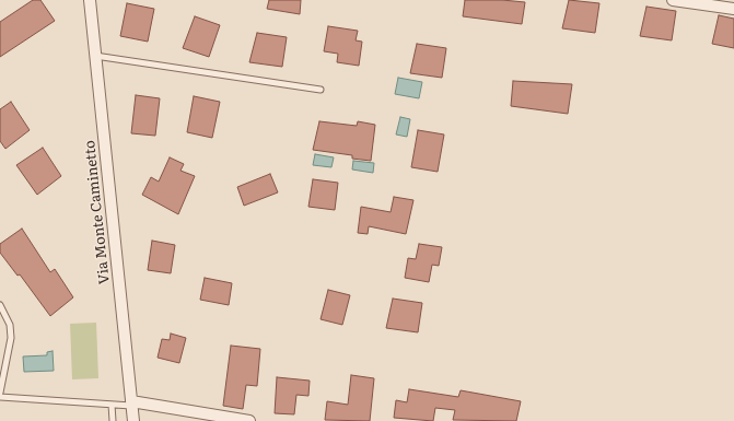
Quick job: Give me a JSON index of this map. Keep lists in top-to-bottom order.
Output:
{
  "streets": {
    "street": ["Via Monte Caminetto"]
  }
}
